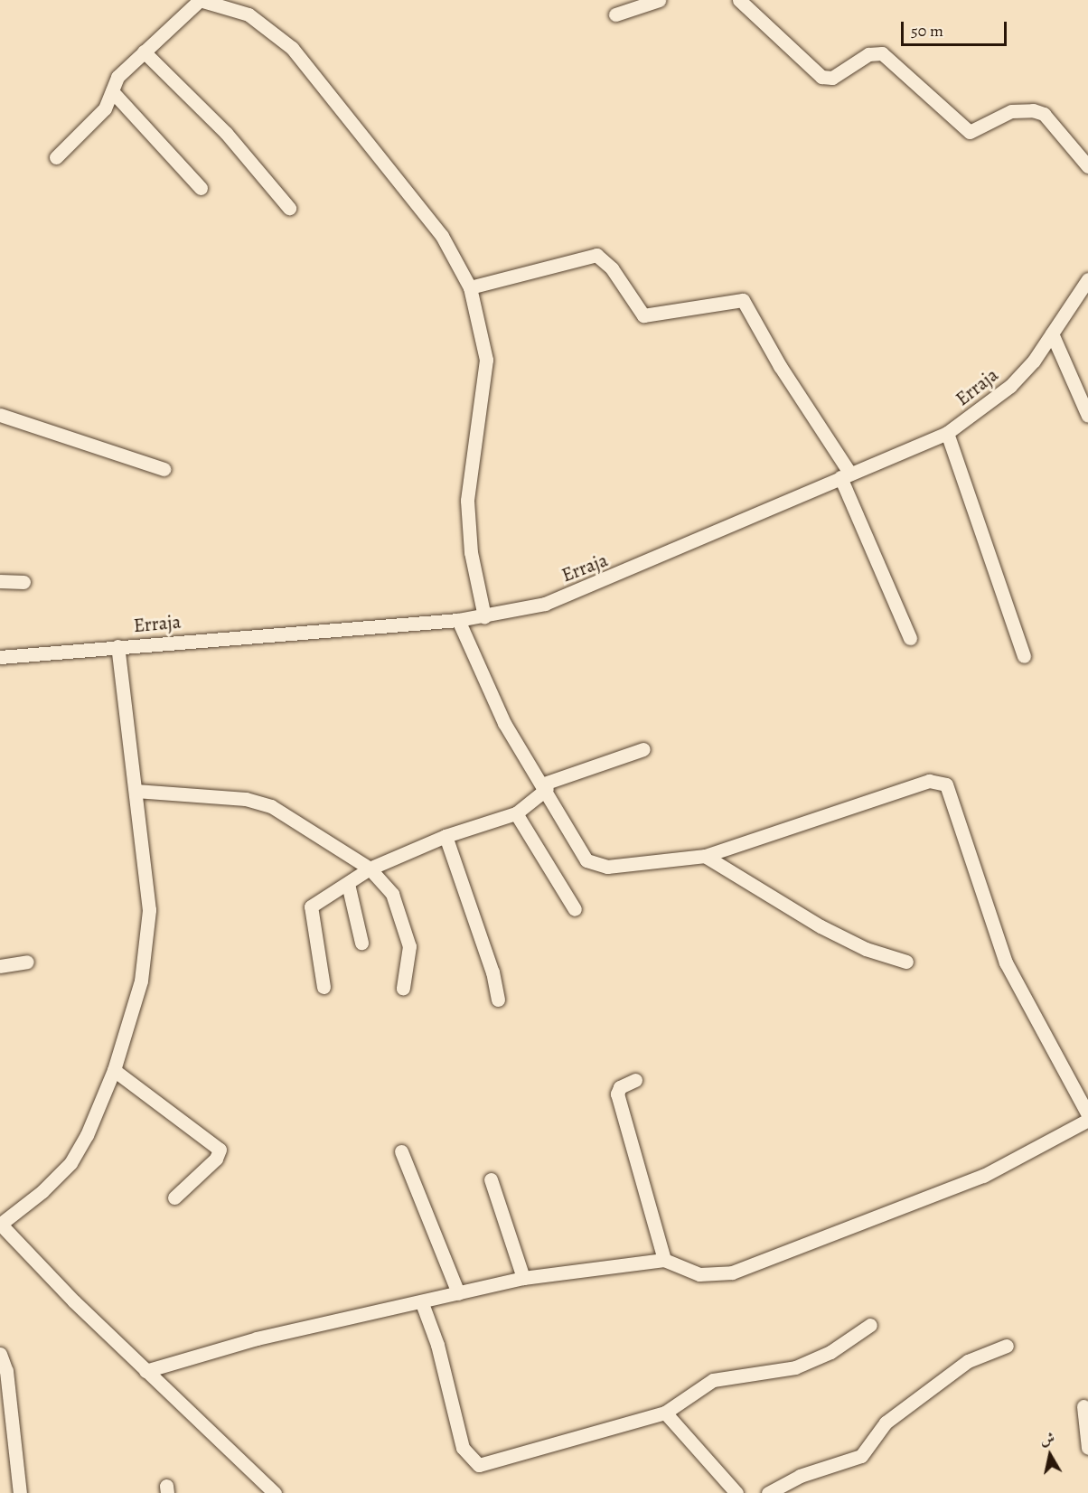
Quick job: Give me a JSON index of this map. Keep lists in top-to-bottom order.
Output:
{
  "streets": {
    "street": ["Erraja"]
  },
  "scale_bar": "50 m",
  "north": "top"
}
